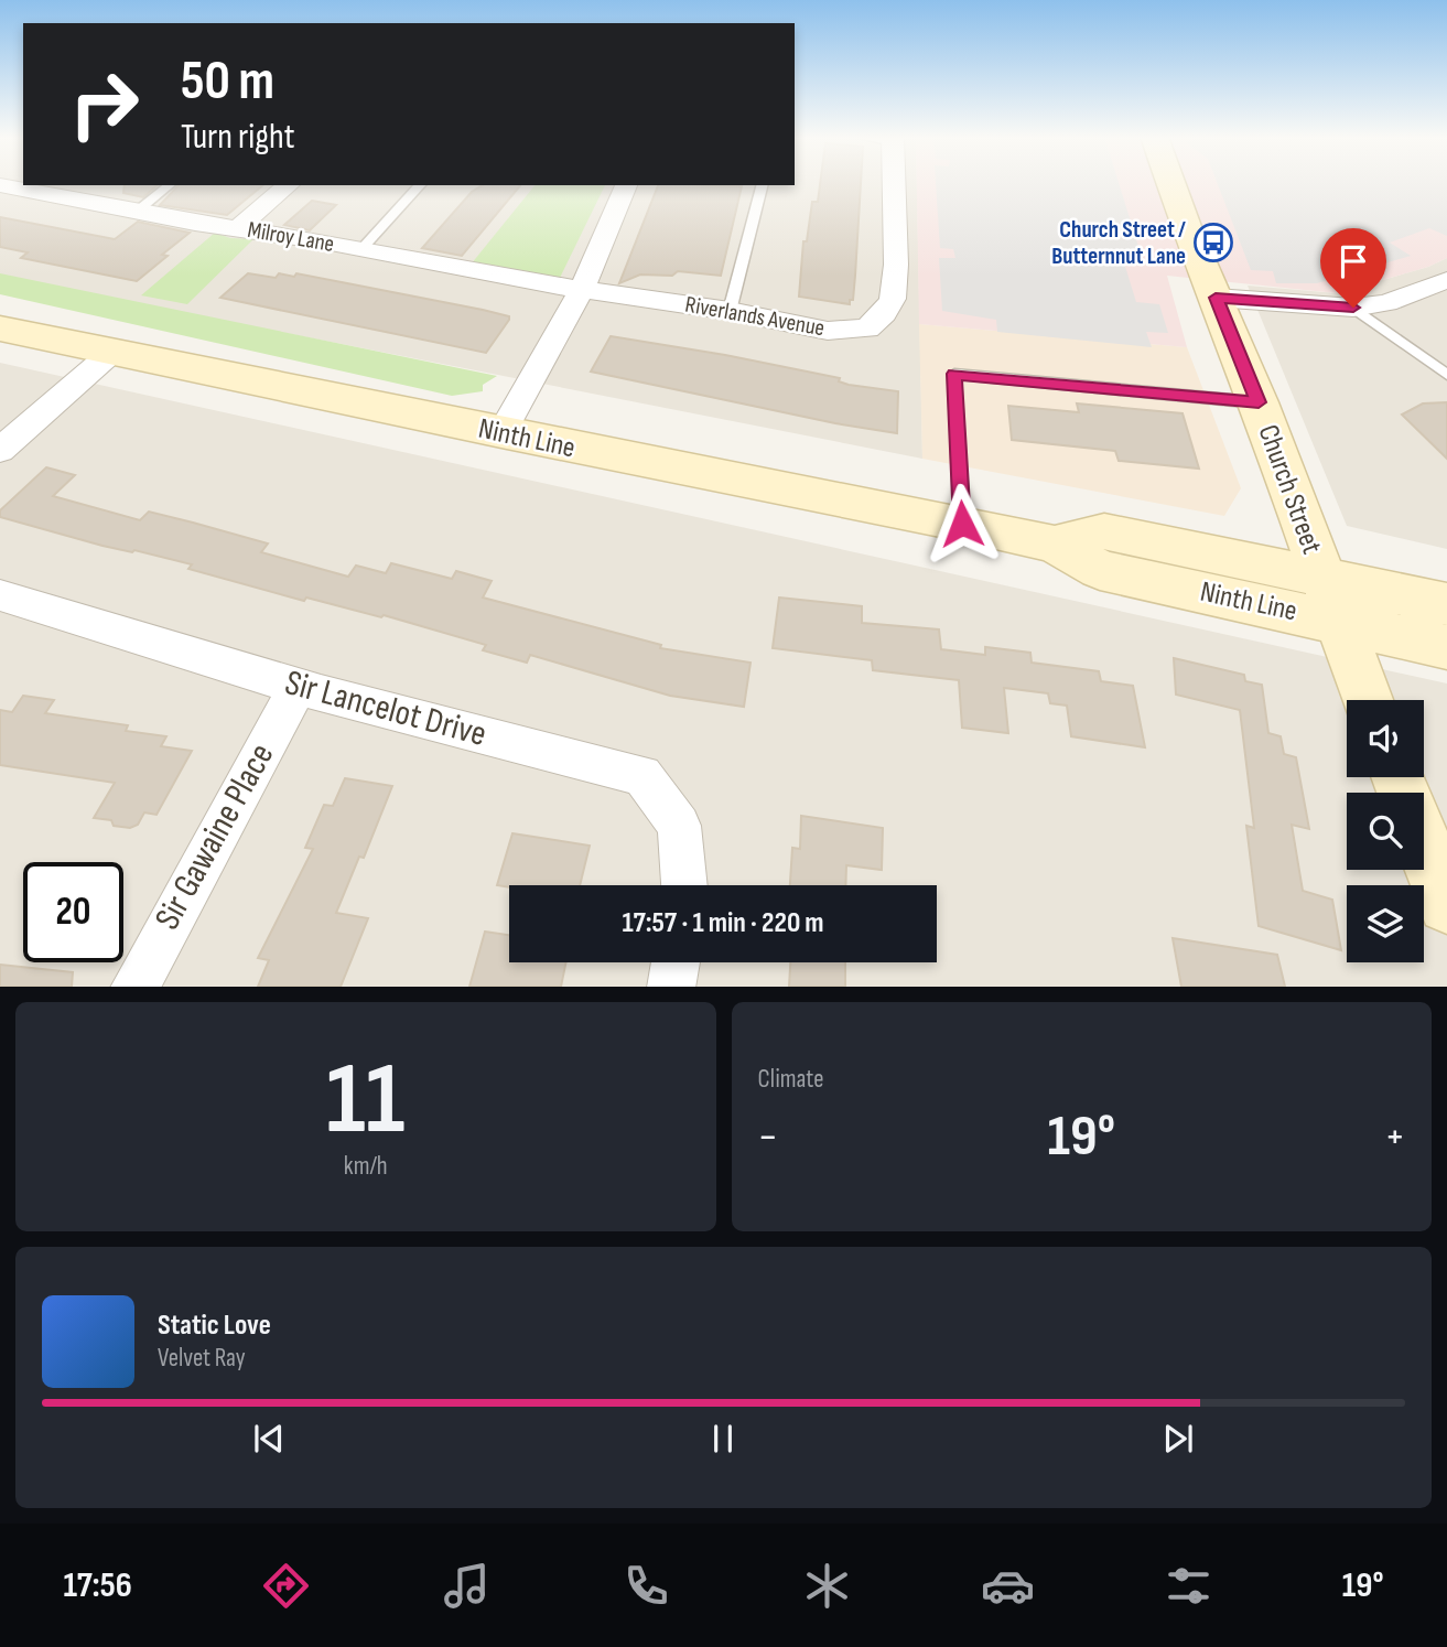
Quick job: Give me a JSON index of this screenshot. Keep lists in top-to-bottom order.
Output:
{
  "streets": {
    "main road": ["Ninth Line", "Church Street"],
    "street": [
      "Milroy Lane",
      "Riverlands Avenue",
      "Sir Lancelot Drive",
      "Sir Gawaine Place"
    ]
  },
  "crossings": [
    ["Milroy Lane", "Riverlands Avenue"],
    ["Ninth Line", "Church Street"],
    ["Sir Lancelot Drive", "Sir Gawaine Place"]
  ],
  "places": {
    "bus stop": ["Church Street / Butternnut Lane"]
  },
  "page": {
    "turn": ["50 m", "Turn right"],
    "limit": "20",
    "trip": "17:57 · 1 min · 220 m",
    "tile": [
      ["11", "km/h"],
      "Climate"
    ],
    "heat": ["−", "19°", "+"],
    "song": ["Static Love", "Velvet Ray"],
    "tabs": ["17:56", "19°"]
  }
}
